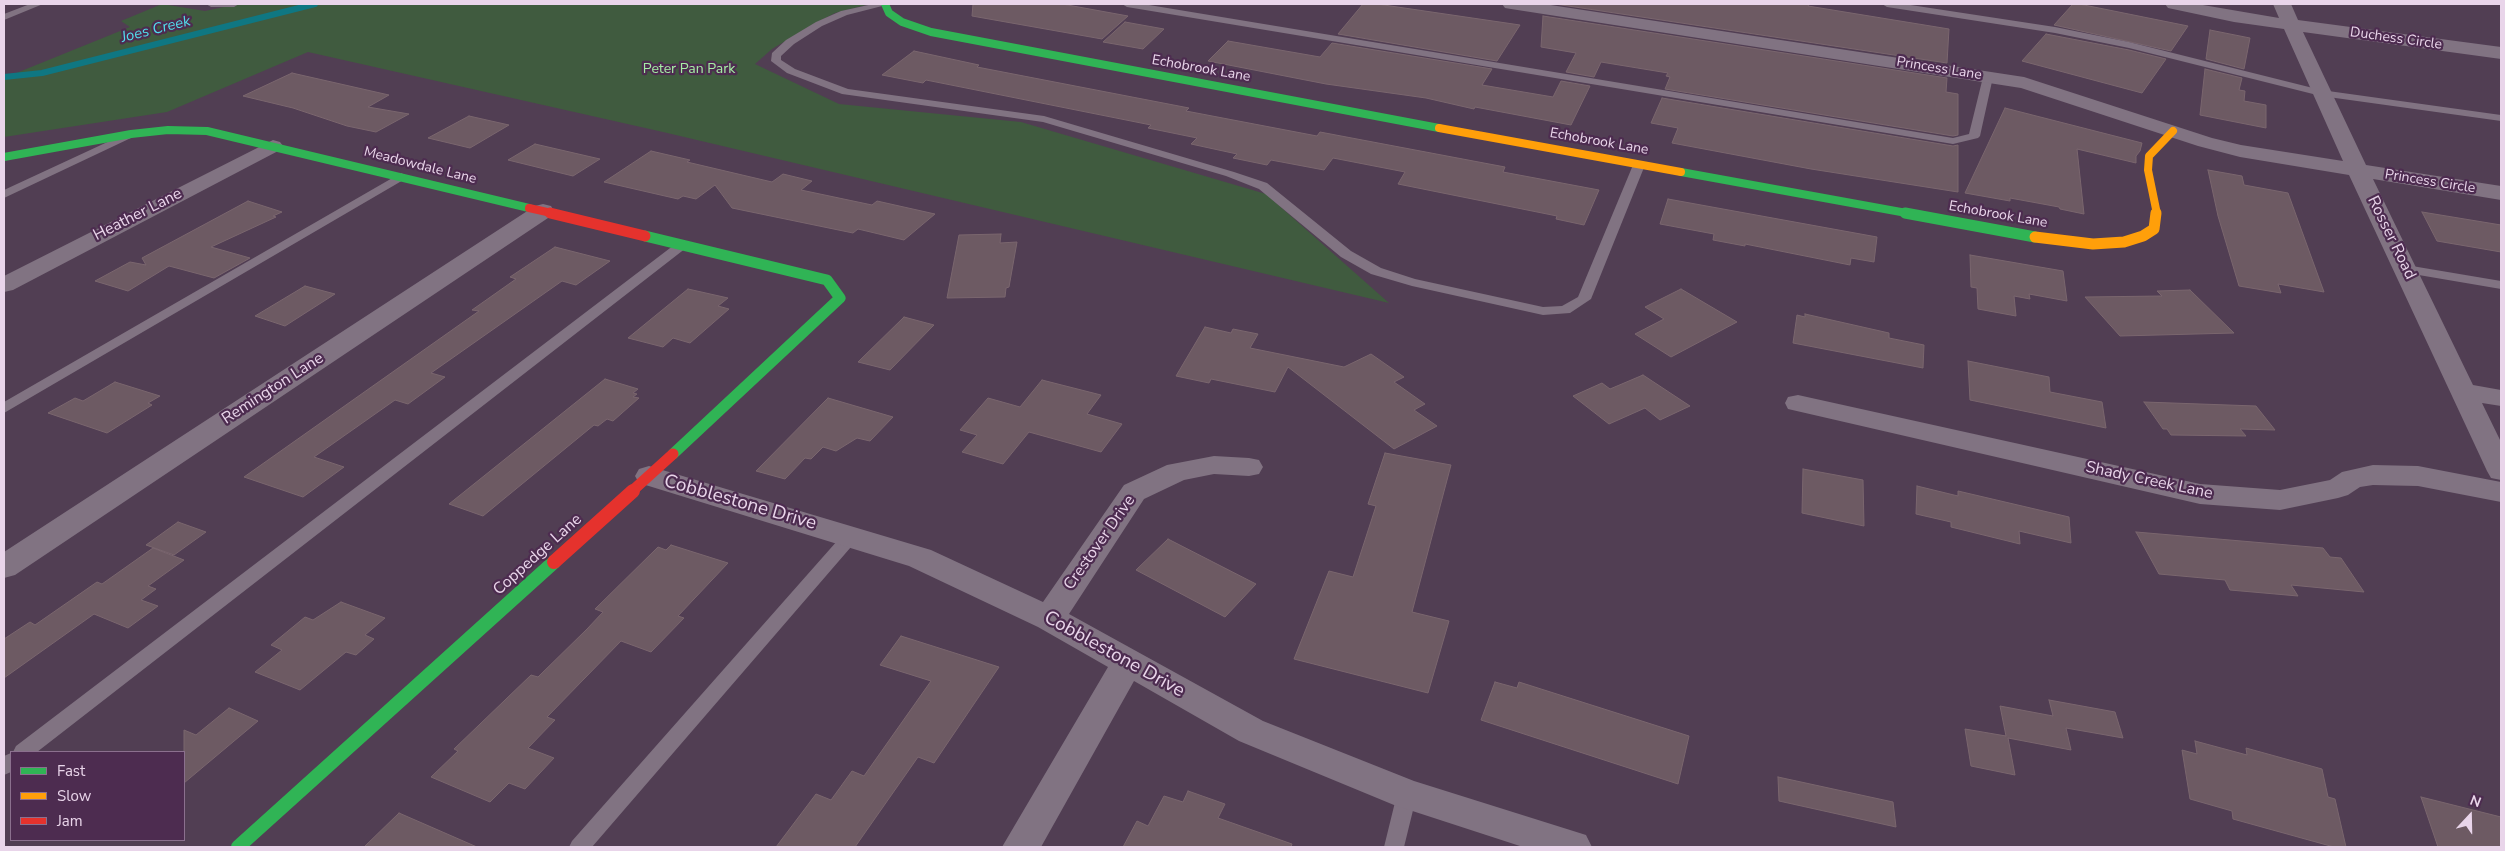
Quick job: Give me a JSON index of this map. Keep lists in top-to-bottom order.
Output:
{
  "streets": {
    "street": [
      "Duchess Circle",
      "Echobrook Lane",
      "Princess Lane",
      "Meadowdale Lane",
      "Princess Circle",
      "Heather Lane",
      "Rosser Road",
      "Remington Lane",
      "Shady Creek Lane",
      "Cobblestone Drive",
      "Crestover Drive",
      "Coppedge Lane"
    ]
  },
  "crossings": [
    ["Duchess Circle", "Rosser Road"],
    ["Echobrook Lane", "Princess Lane"],
    ["Princess Lane", "Princess Circle"],
    ["Princess Lane", "Rosser Road"],
    ["Meadowdale Lane", "Heather Lane"],
    ["Meadowdale Lane", "Remington Lane"],
    ["Meadowdale Lane", "Coppedge Lane"],
    ["Princess Circle", "Rosser Road"],
    ["Cobblestone Drive", "Crestover Drive"],
    ["Cobblestone Drive", "Coppedge Lane"]
  ],
  "water": ["Joes Creek"],
  "parks": ["Peter Pan Park"],
  "legend": ["Fast", "Slow", "Jam"],
  "north": "top"
}
